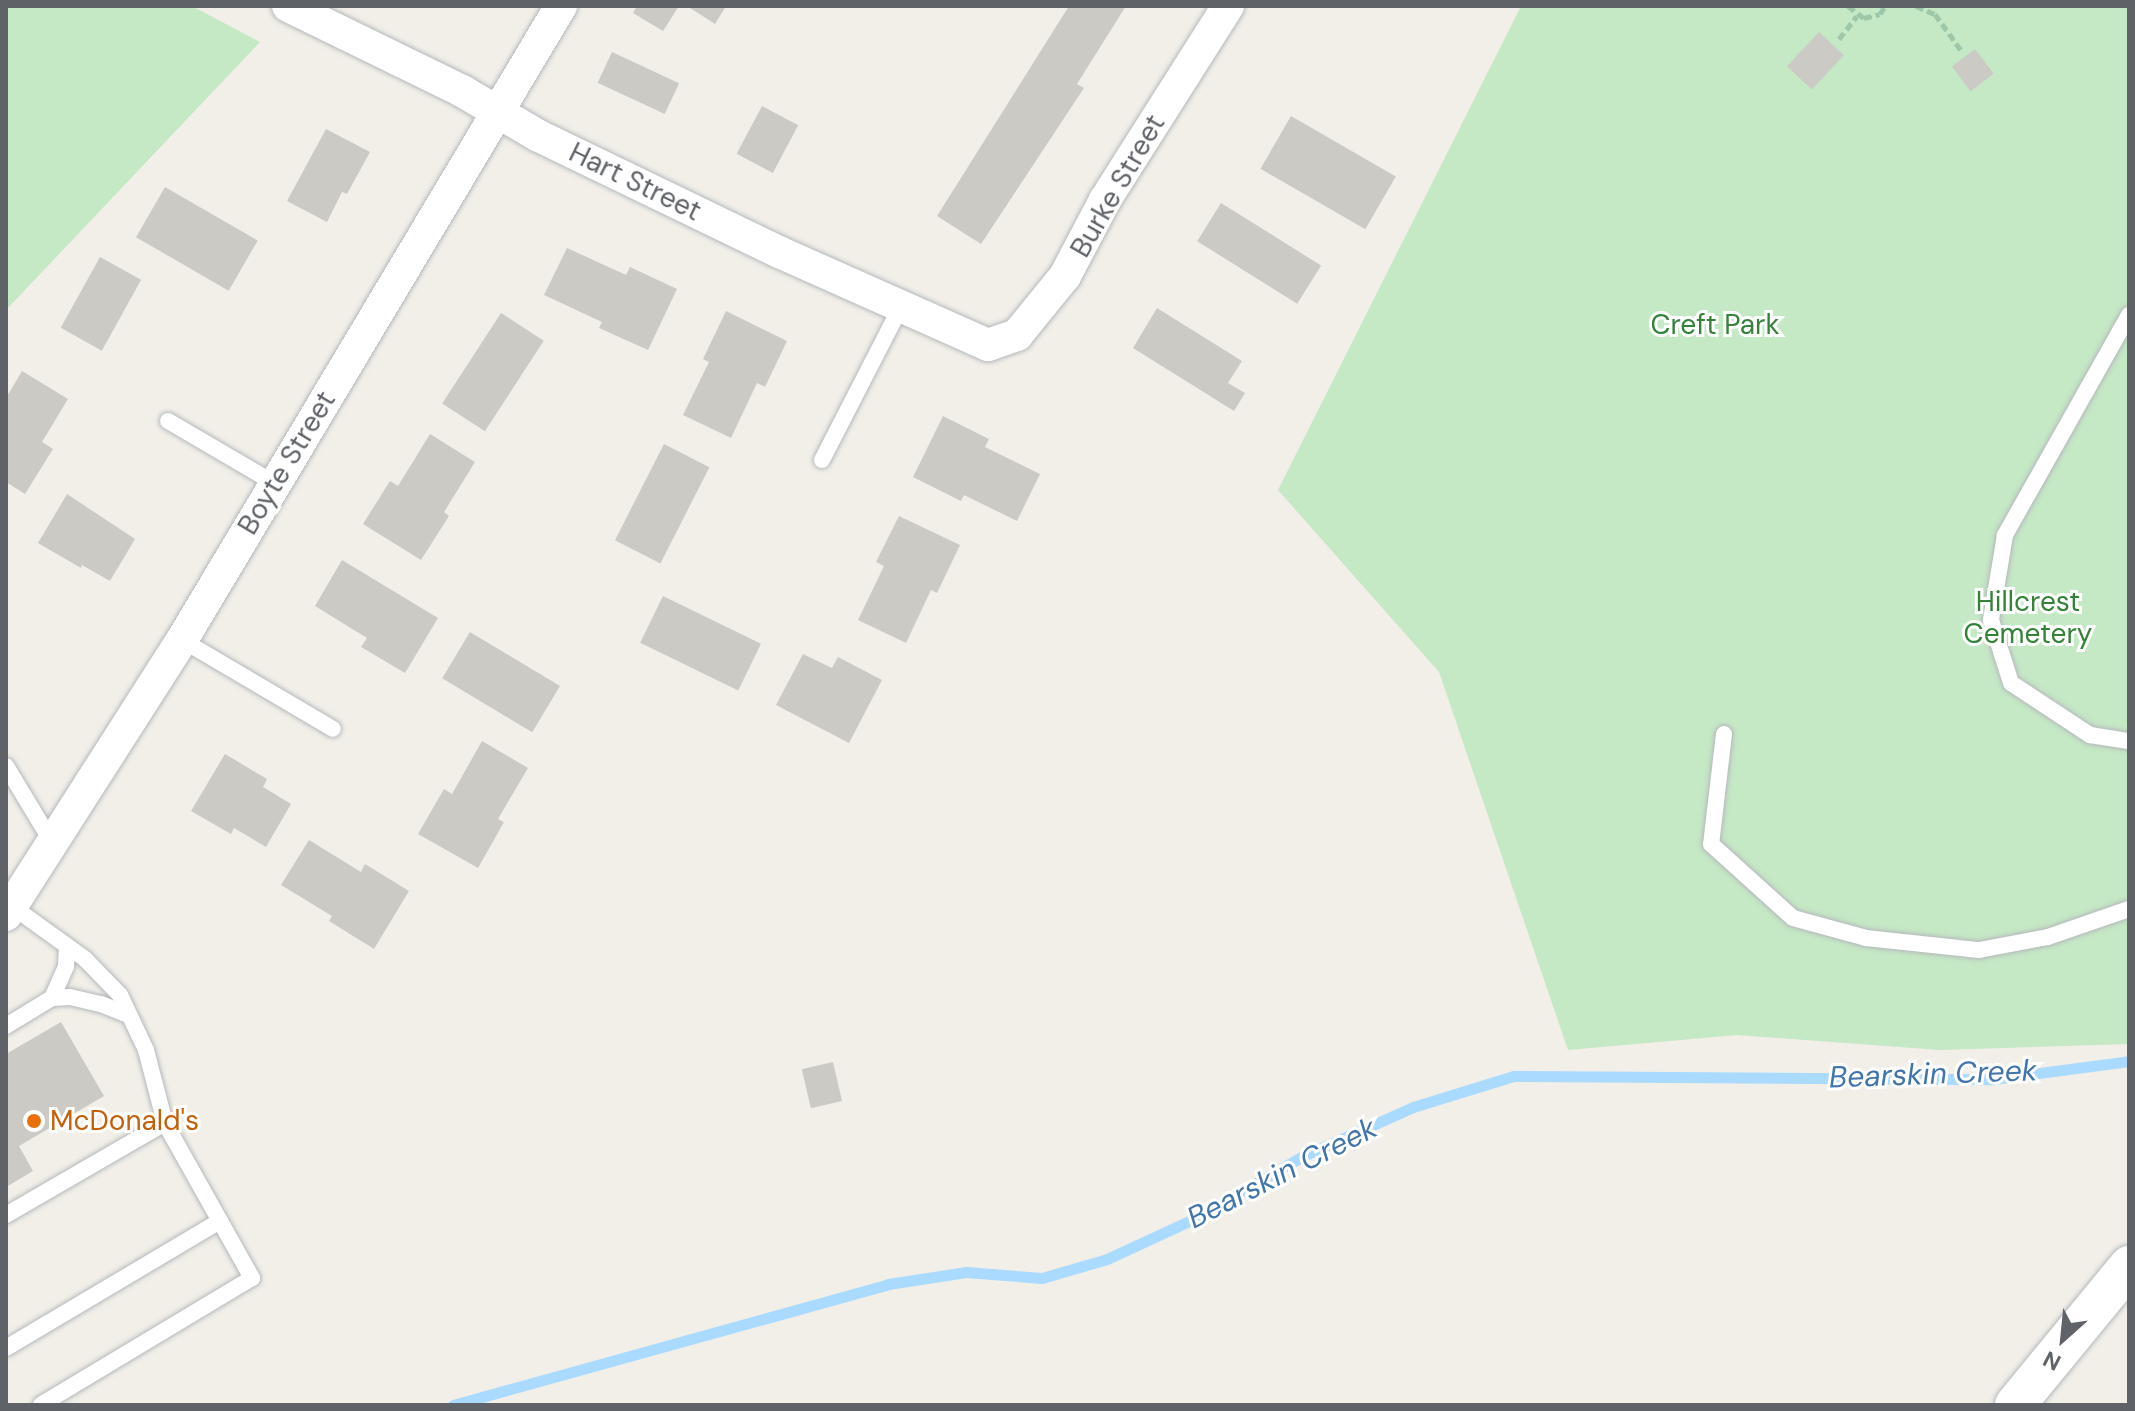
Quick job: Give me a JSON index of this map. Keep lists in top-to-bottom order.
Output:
{
  "streets": {
    "street": ["Hart Street", "Burke Street", "Boyte Street"]
  },
  "crossings": [
    ["Hart Street", "Burke Street"],
    ["Hart Street", "Boyte Street"]
  ],
  "water": ["Bearskin Creek"],
  "parks": ["Creft Park", "Hillcrest Cemetery"],
  "places": ["McDonald's"],
  "north": "bottom left"
}
